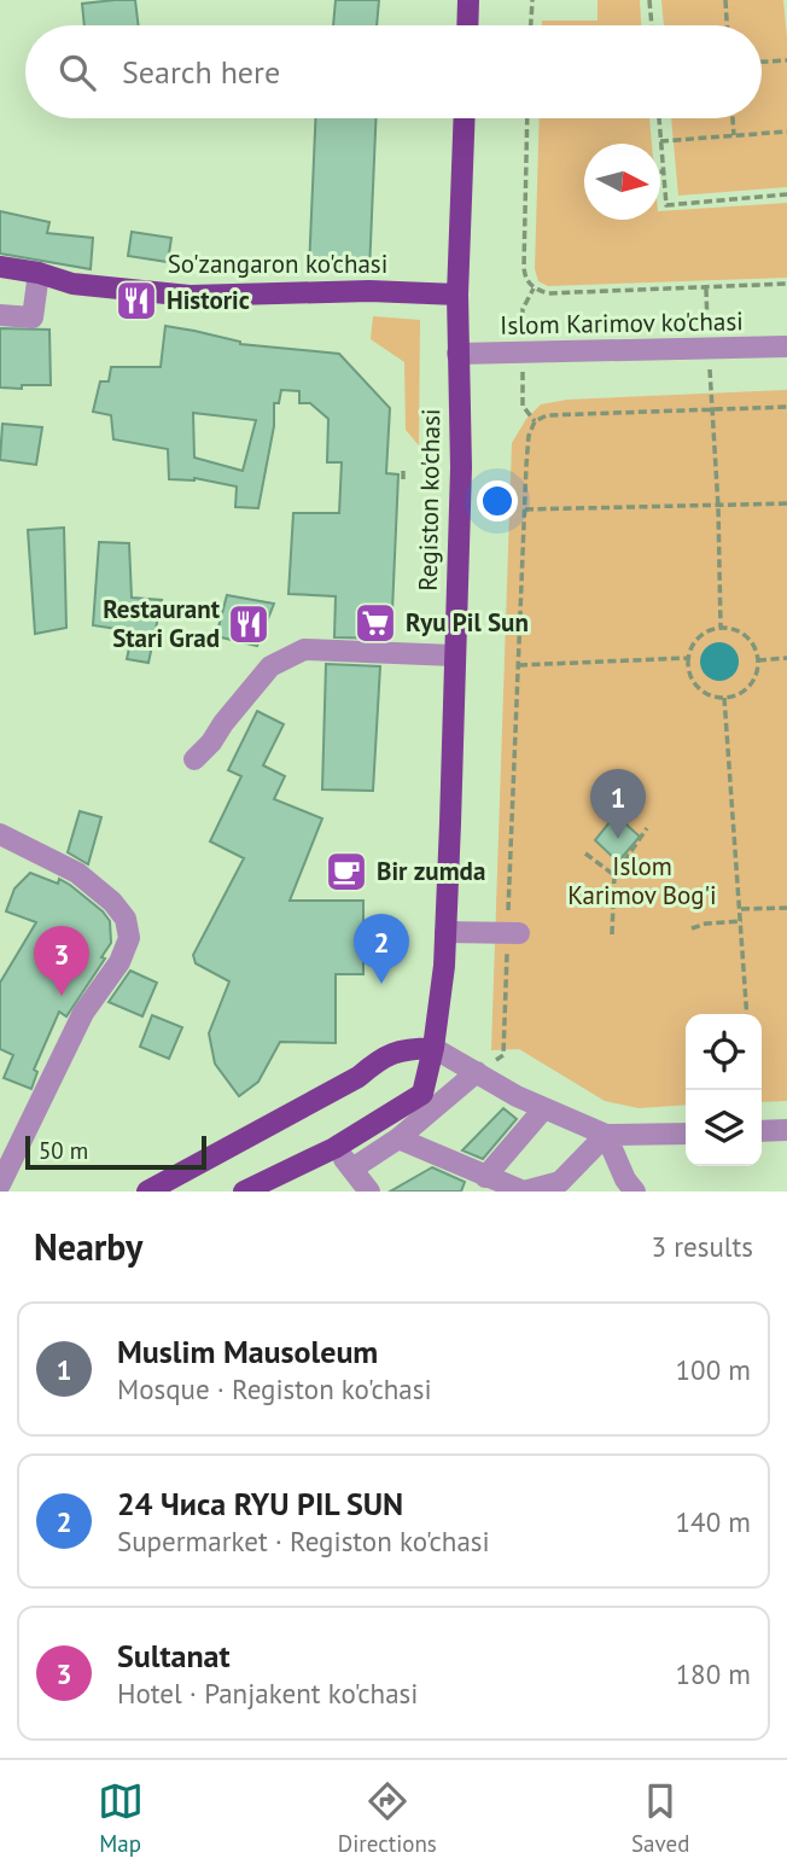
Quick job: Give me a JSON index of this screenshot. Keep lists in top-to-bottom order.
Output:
{
  "streets": {
    "main road": ["So'zangaron ko'chasi", "Registon ko'chasi"],
    "street": ["Islom Karimov ko'chasi"]
  },
  "crossings": [
    ["So'zangaron ko'chasi", "Registon ko'chasi"],
    ["Islom Karimov ko'chasi", "Registon ko'chasi"]
  ],
  "parks": ["Islom Karimov Bog'i"],
  "places": {
    "restaurant": ["Historic", "Restaurant Stari Grad"],
    "supermarket": ["Ryu Pil Sun"],
    "cafe": ["Bir zumda"]
  },
  "scale_bar": "50 m",
  "north": "right",
  "page": {
    "search": "Search here",
    "pins": ["1", "2", "3"],
    "scale": "50 m",
    "heading": ["Nearby", "3 results"],
    "list": [
      {
        "mark": "1",
        "name": "Muslim Mausoleum",
        "note": "Mosque · Registon ko'chasi",
        "value": "100 m"
      },
      {
        "mark": "2",
        "name": "24 Чиса RYU PIL SUN",
        "note": "Supermarket · Registon ko'chasi",
        "value": "140 m"
      },
      {
        "mark": "3",
        "name": "Sultanat",
        "note": "Hotel · Panjakent ko'chasi",
        "value": "180 m"
      }
    ],
    "nav": ["Map", "Directions", "Saved"]
  }
}
